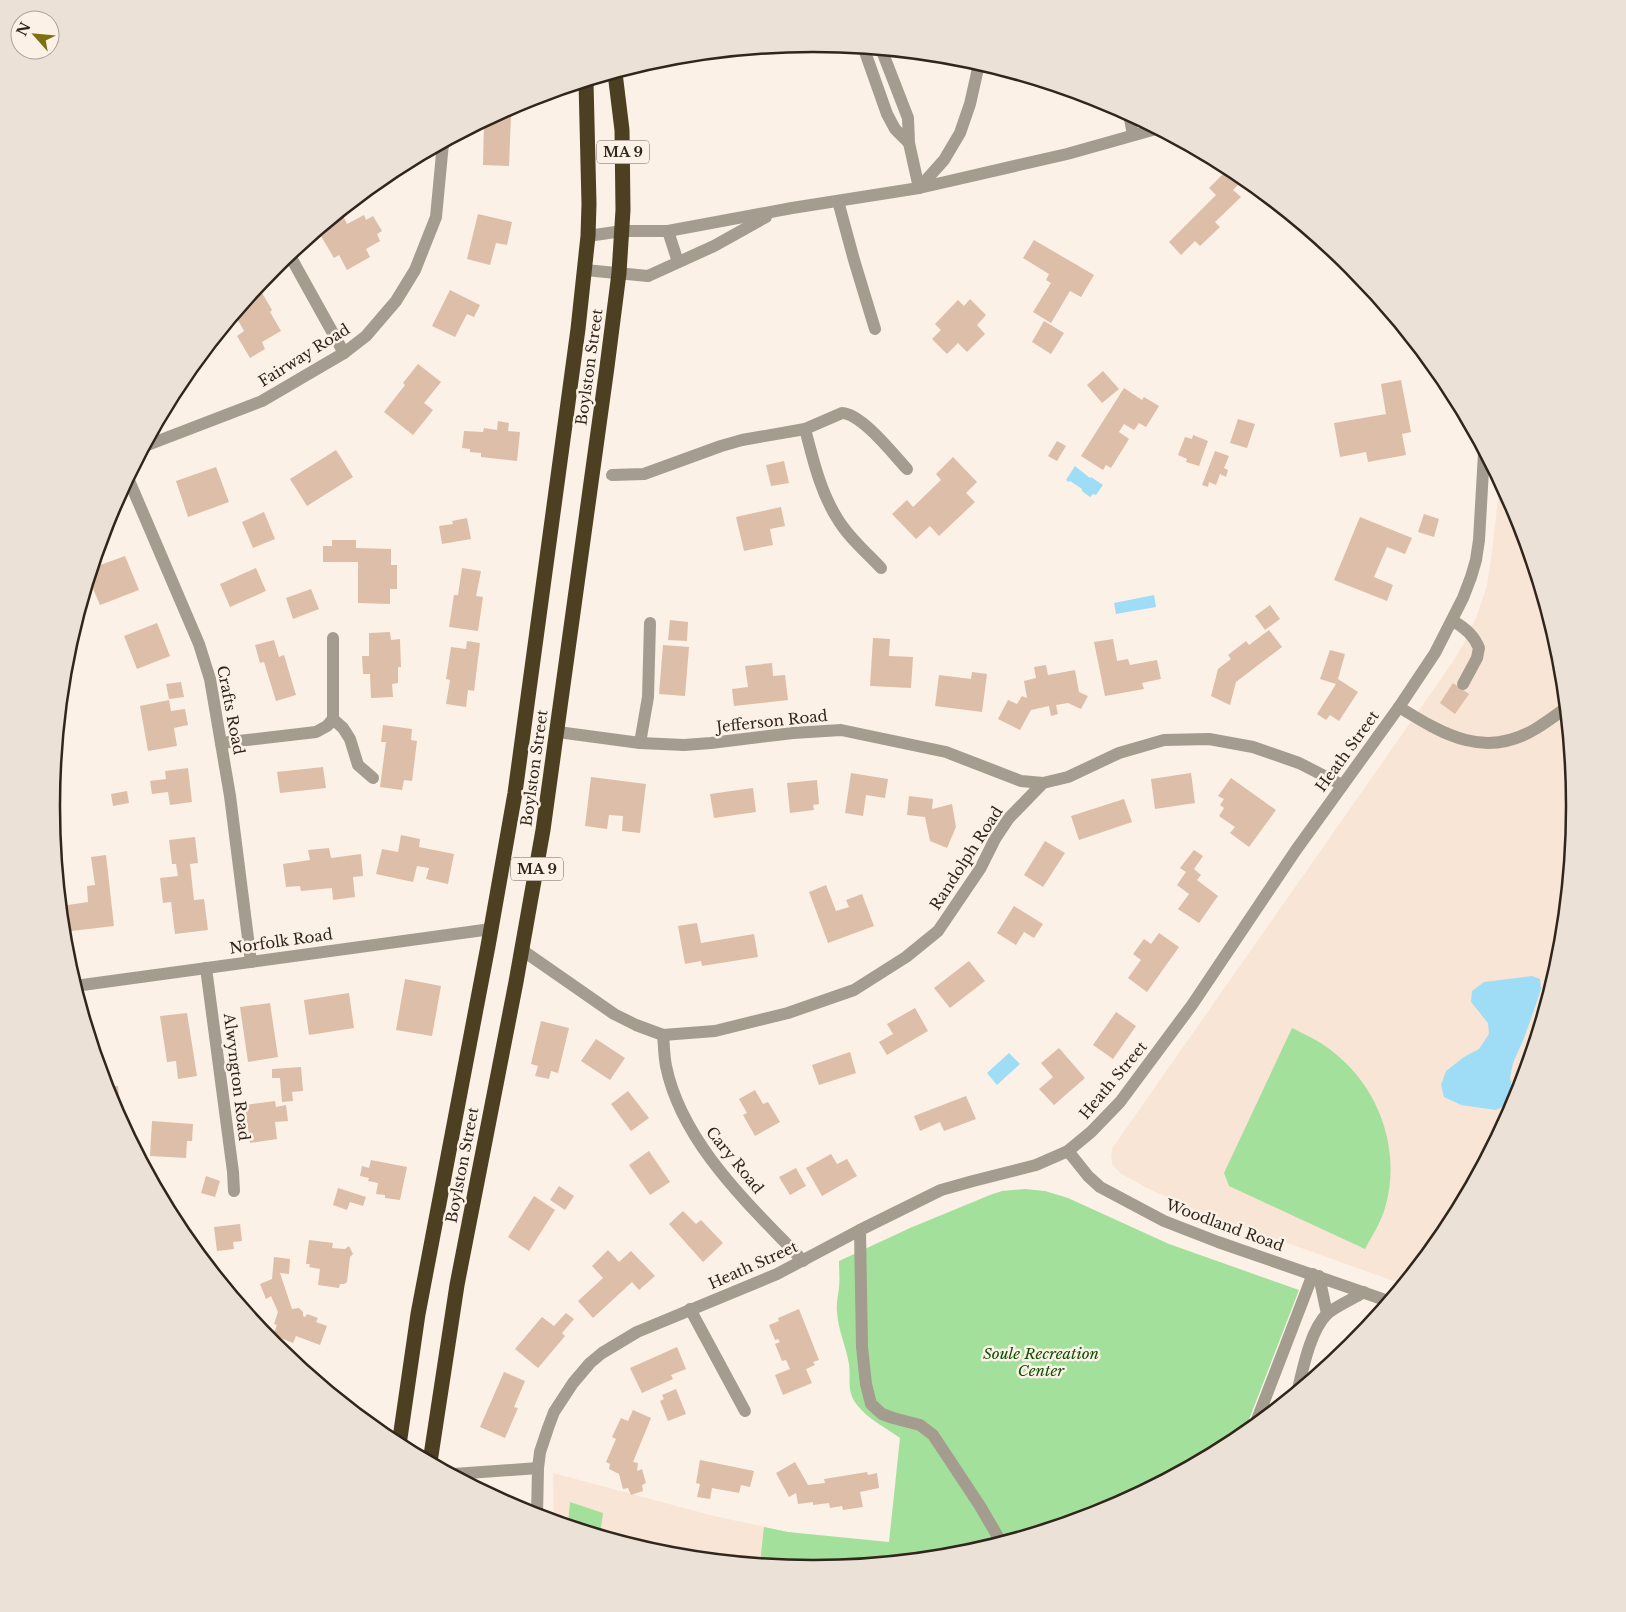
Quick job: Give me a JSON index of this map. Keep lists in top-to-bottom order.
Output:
{
  "streets": {
    "highway": ["MA 9", "Boylston Street"],
    "street": [
      "Fairway Road",
      "Crafts Road",
      "Jefferson Road",
      "Heath Street",
      "Randolph Road",
      "Norfolk Road",
      "Alwyngton Road",
      "Cary Road",
      "Woodland Road"
    ]
  },
  "crossings": [
    ["Boylston Street", "Jefferson Road"],
    ["Boylston Street", "Randolph Road"],
    ["Boylston Street", "Norfolk Road"],
    ["Crafts Road", "Norfolk Road"],
    ["Jefferson Road", "Randolph Road"],
    ["Heath Street", "Cary Road"],
    ["Heath Street", "Woodland Road"],
    ["Randolph Road", "Cary Road"],
    ["Norfolk Road", "Alwyngton Road"]
  ],
  "parks": ["Soule Recreation Center"],
  "north": "top left"
}
